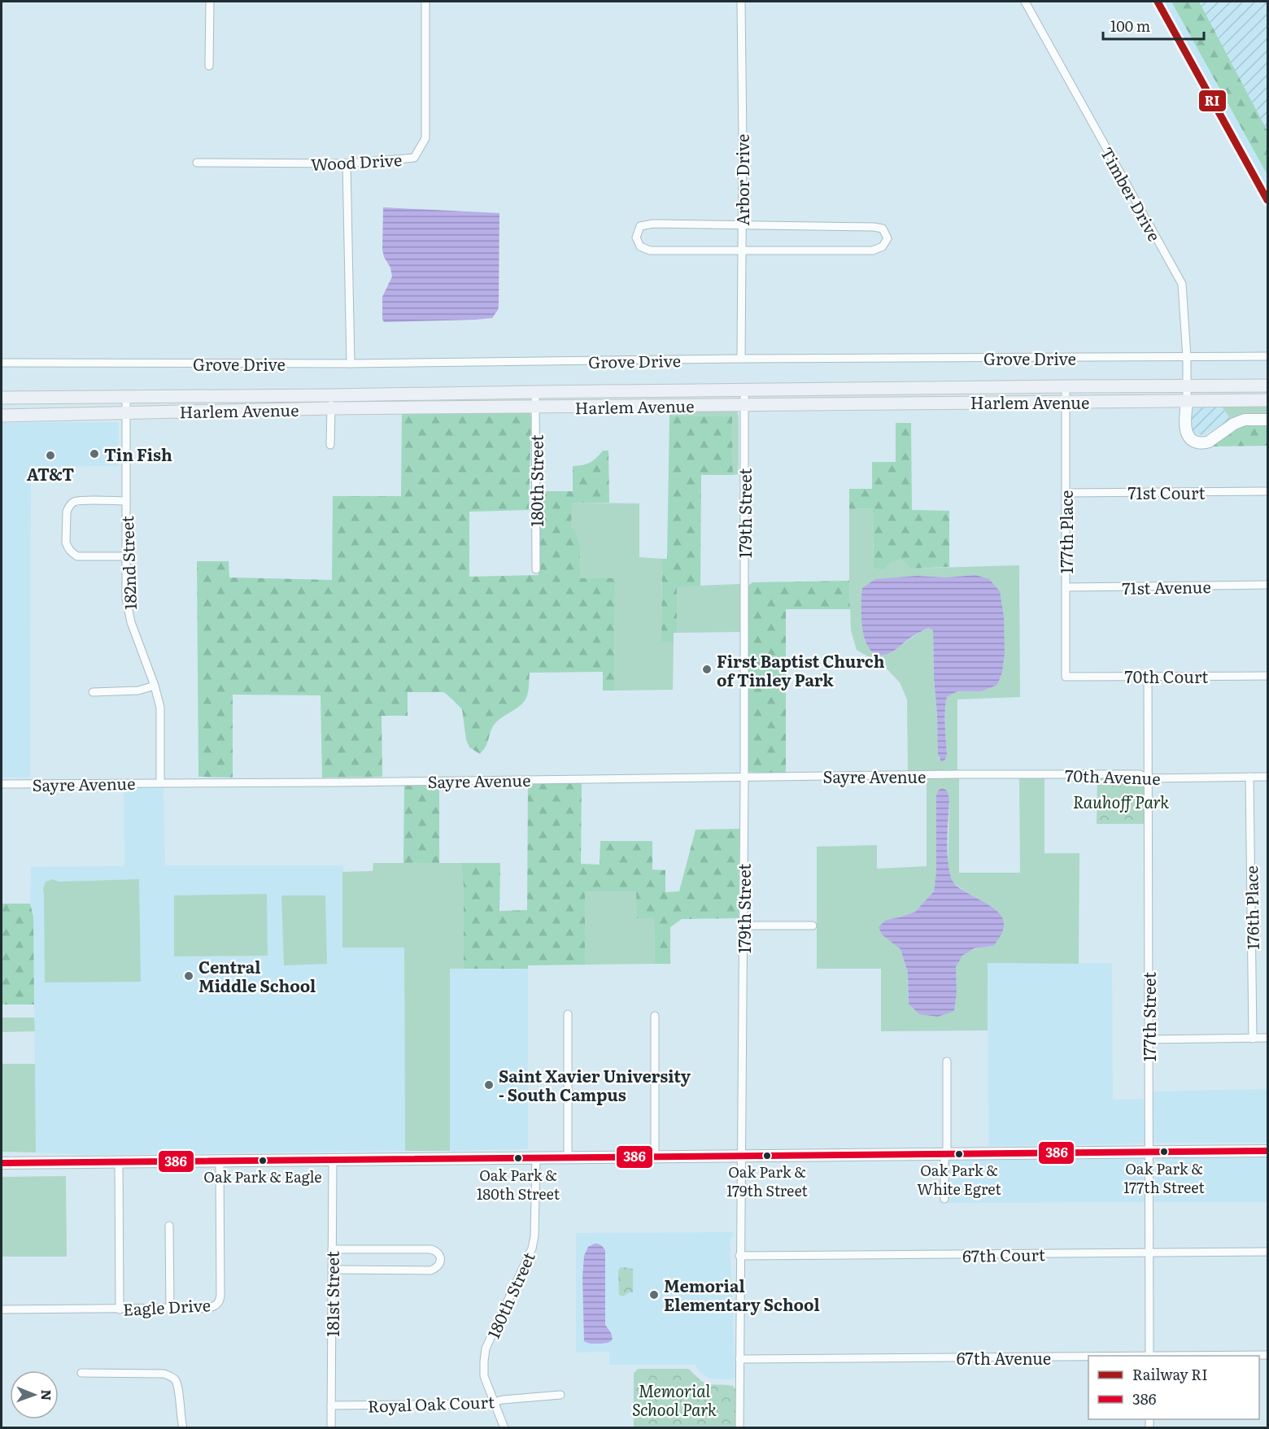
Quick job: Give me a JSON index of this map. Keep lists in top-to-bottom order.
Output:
{
  "streets": {
    "main road": ["Harlem Avenue"],
    "street": [
      "Wood Drive",
      "Arbor Drive",
      "Timber Drive",
      "Grove Drive",
      "180th Street",
      "71st Court",
      "179th Street",
      "177th Place",
      "182nd Street",
      "71st Avenue",
      "70th Court",
      "Sayre Avenue",
      "70th Avenue",
      "176th Place",
      "177th Street",
      "67th Court",
      "181st Street",
      "Eagle Drive",
      "67th Avenue",
      "Royal Oak Court"
    ]
  },
  "crossings": [
    ["Arbor Drive", "Grove Drive"],
    ["Timber Drive", "Grove Drive"],
    ["Timber Drive", "Harlem Avenue"],
    ["Harlem Avenue", "180th Street"],
    ["Harlem Avenue", "179th Street"],
    ["Harlem Avenue", "177th Place"],
    ["Harlem Avenue", "182nd Street"],
    ["180th Street", "Royal Oak Court"],
    ["71st Court", "177th Place"],
    ["179th Street", "Sayre Avenue"],
    ["179th Street", "67th Court"],
    ["179th Street", "67th Avenue"],
    ["177th Place", "71st Avenue"],
    ["177th Place", "70th Court"],
    ["182nd Street", "Sayre Avenue"],
    ["70th Court", "177th Street"],
    ["Sayre Avenue", "70th Avenue"],
    ["70th Avenue", "176th Place"],
    ["70th Avenue", "177th Street"],
    ["177th Street", "67th Court"],
    ["181st Street", "Royal Oak Court"]
  ],
  "parks": ["Rauhoff Park", "Memorial School Park"],
  "places": [
    "Tin Fish",
    "AT&T",
    "First Baptist Church of Tinley Park",
    "Central Middle School",
    "Saint Xavier University - South Campus",
    "Oak Park & 177th Street",
    "Oak Park & White Egret",
    "Oak Park & 179th Street",
    "Oak Park & 180th Street",
    "Oak Park & Eagle",
    "Memorial Elementary School"
  ],
  "lines": ["rail line RI", "transit line 386"],
  "legend": ["Railway RI", "386"],
  "scale_bar": "100 m",
  "north": "right"
}
